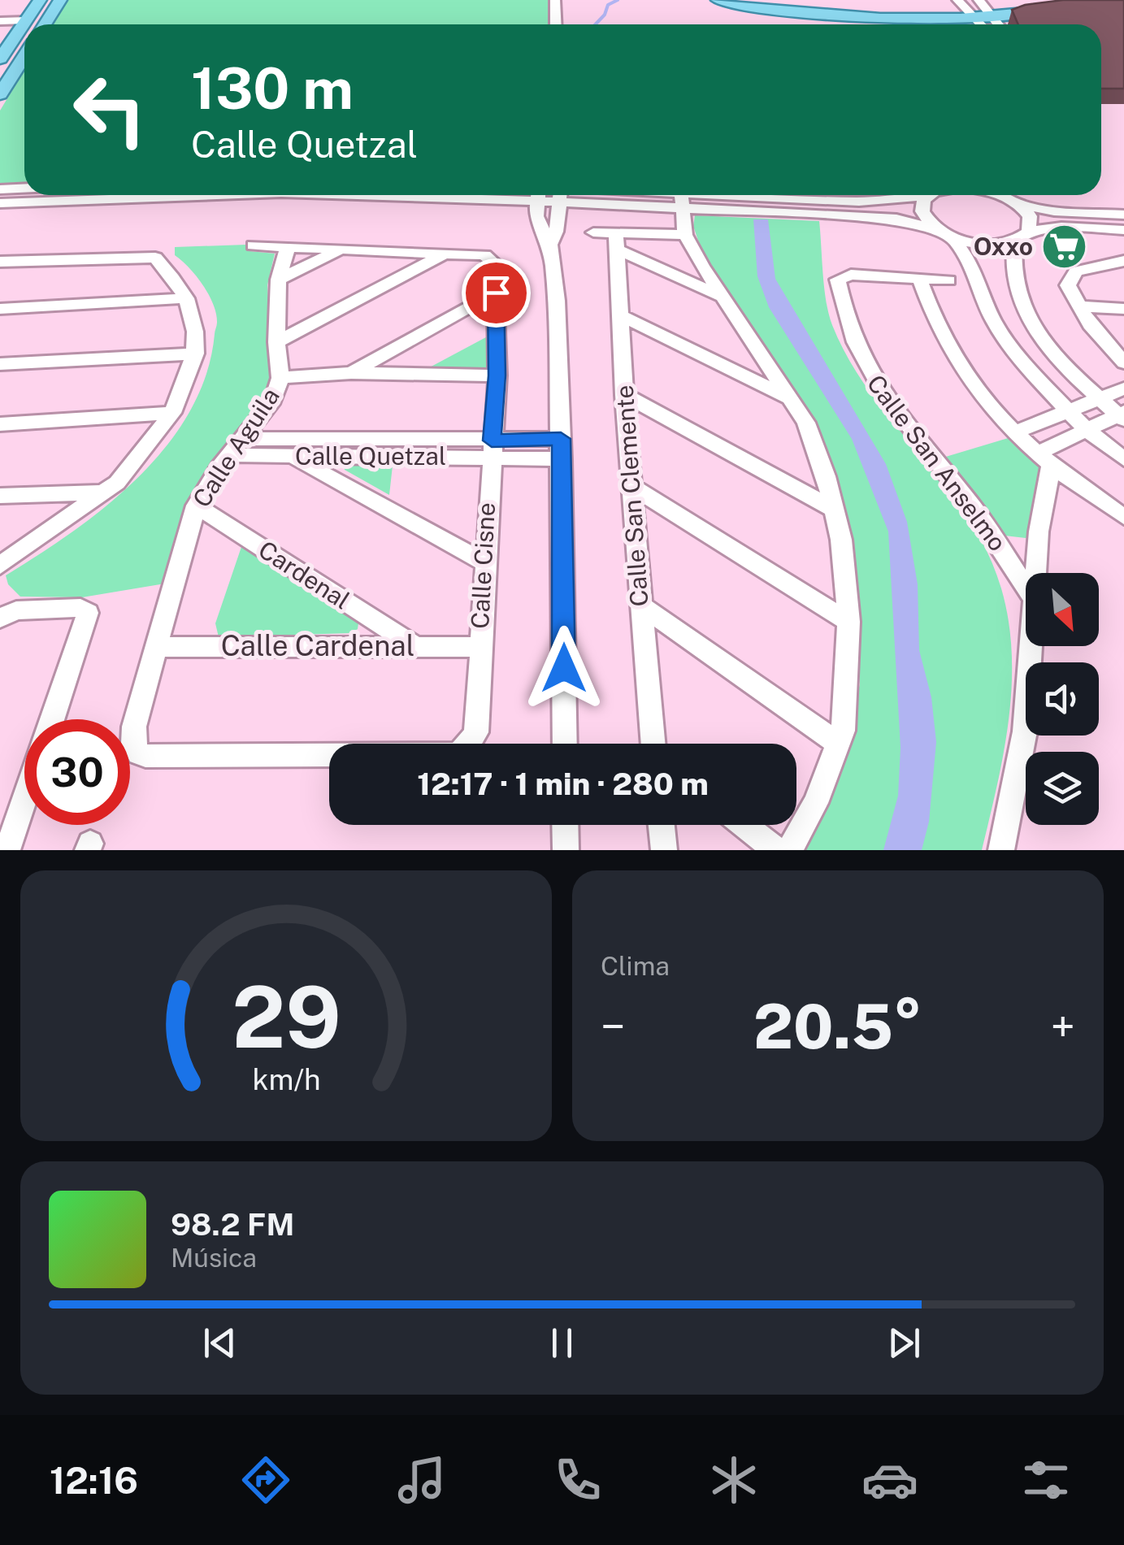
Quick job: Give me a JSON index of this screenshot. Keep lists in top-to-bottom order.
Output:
{
  "streets": {
    "street": [
      "Calle Aguila",
      "Calle Quetzal",
      "Calle San Anselmo",
      "Calle San Clemente",
      "Calle Cisne",
      "Cardenal",
      "Calle Cardenal"
    ]
  },
  "crossings": [
    ["Calle Aguila", "Calle Quetzal"],
    ["Calle Aguila", "Calle Cisne"],
    ["Calle Aguila", "Cardenal"],
    ["Calle Aguila", "Calle Cardenal"],
    ["Calle Quetzal", "Calle Cisne"],
    ["Calle Cisne", "Calle Cardenal"],
    ["Cardenal", "Calle Cardenal"]
  ],
  "places": {
    "supermarket": ["Oxxo"]
  },
  "north": "bottom right",
  "page": {
    "turn": ["130 m", "Calle Quetzal"],
    "limit": "30",
    "trip": "12:17 · 1 min · 280 m",
    "tile": "Clima",
    "heat": ["−", "20.5°", "+"],
    "song": ["98.2 FM", "Música"],
    "tabs": "12:16",
    "gauge": ["29", "km/h"]
  }
}
